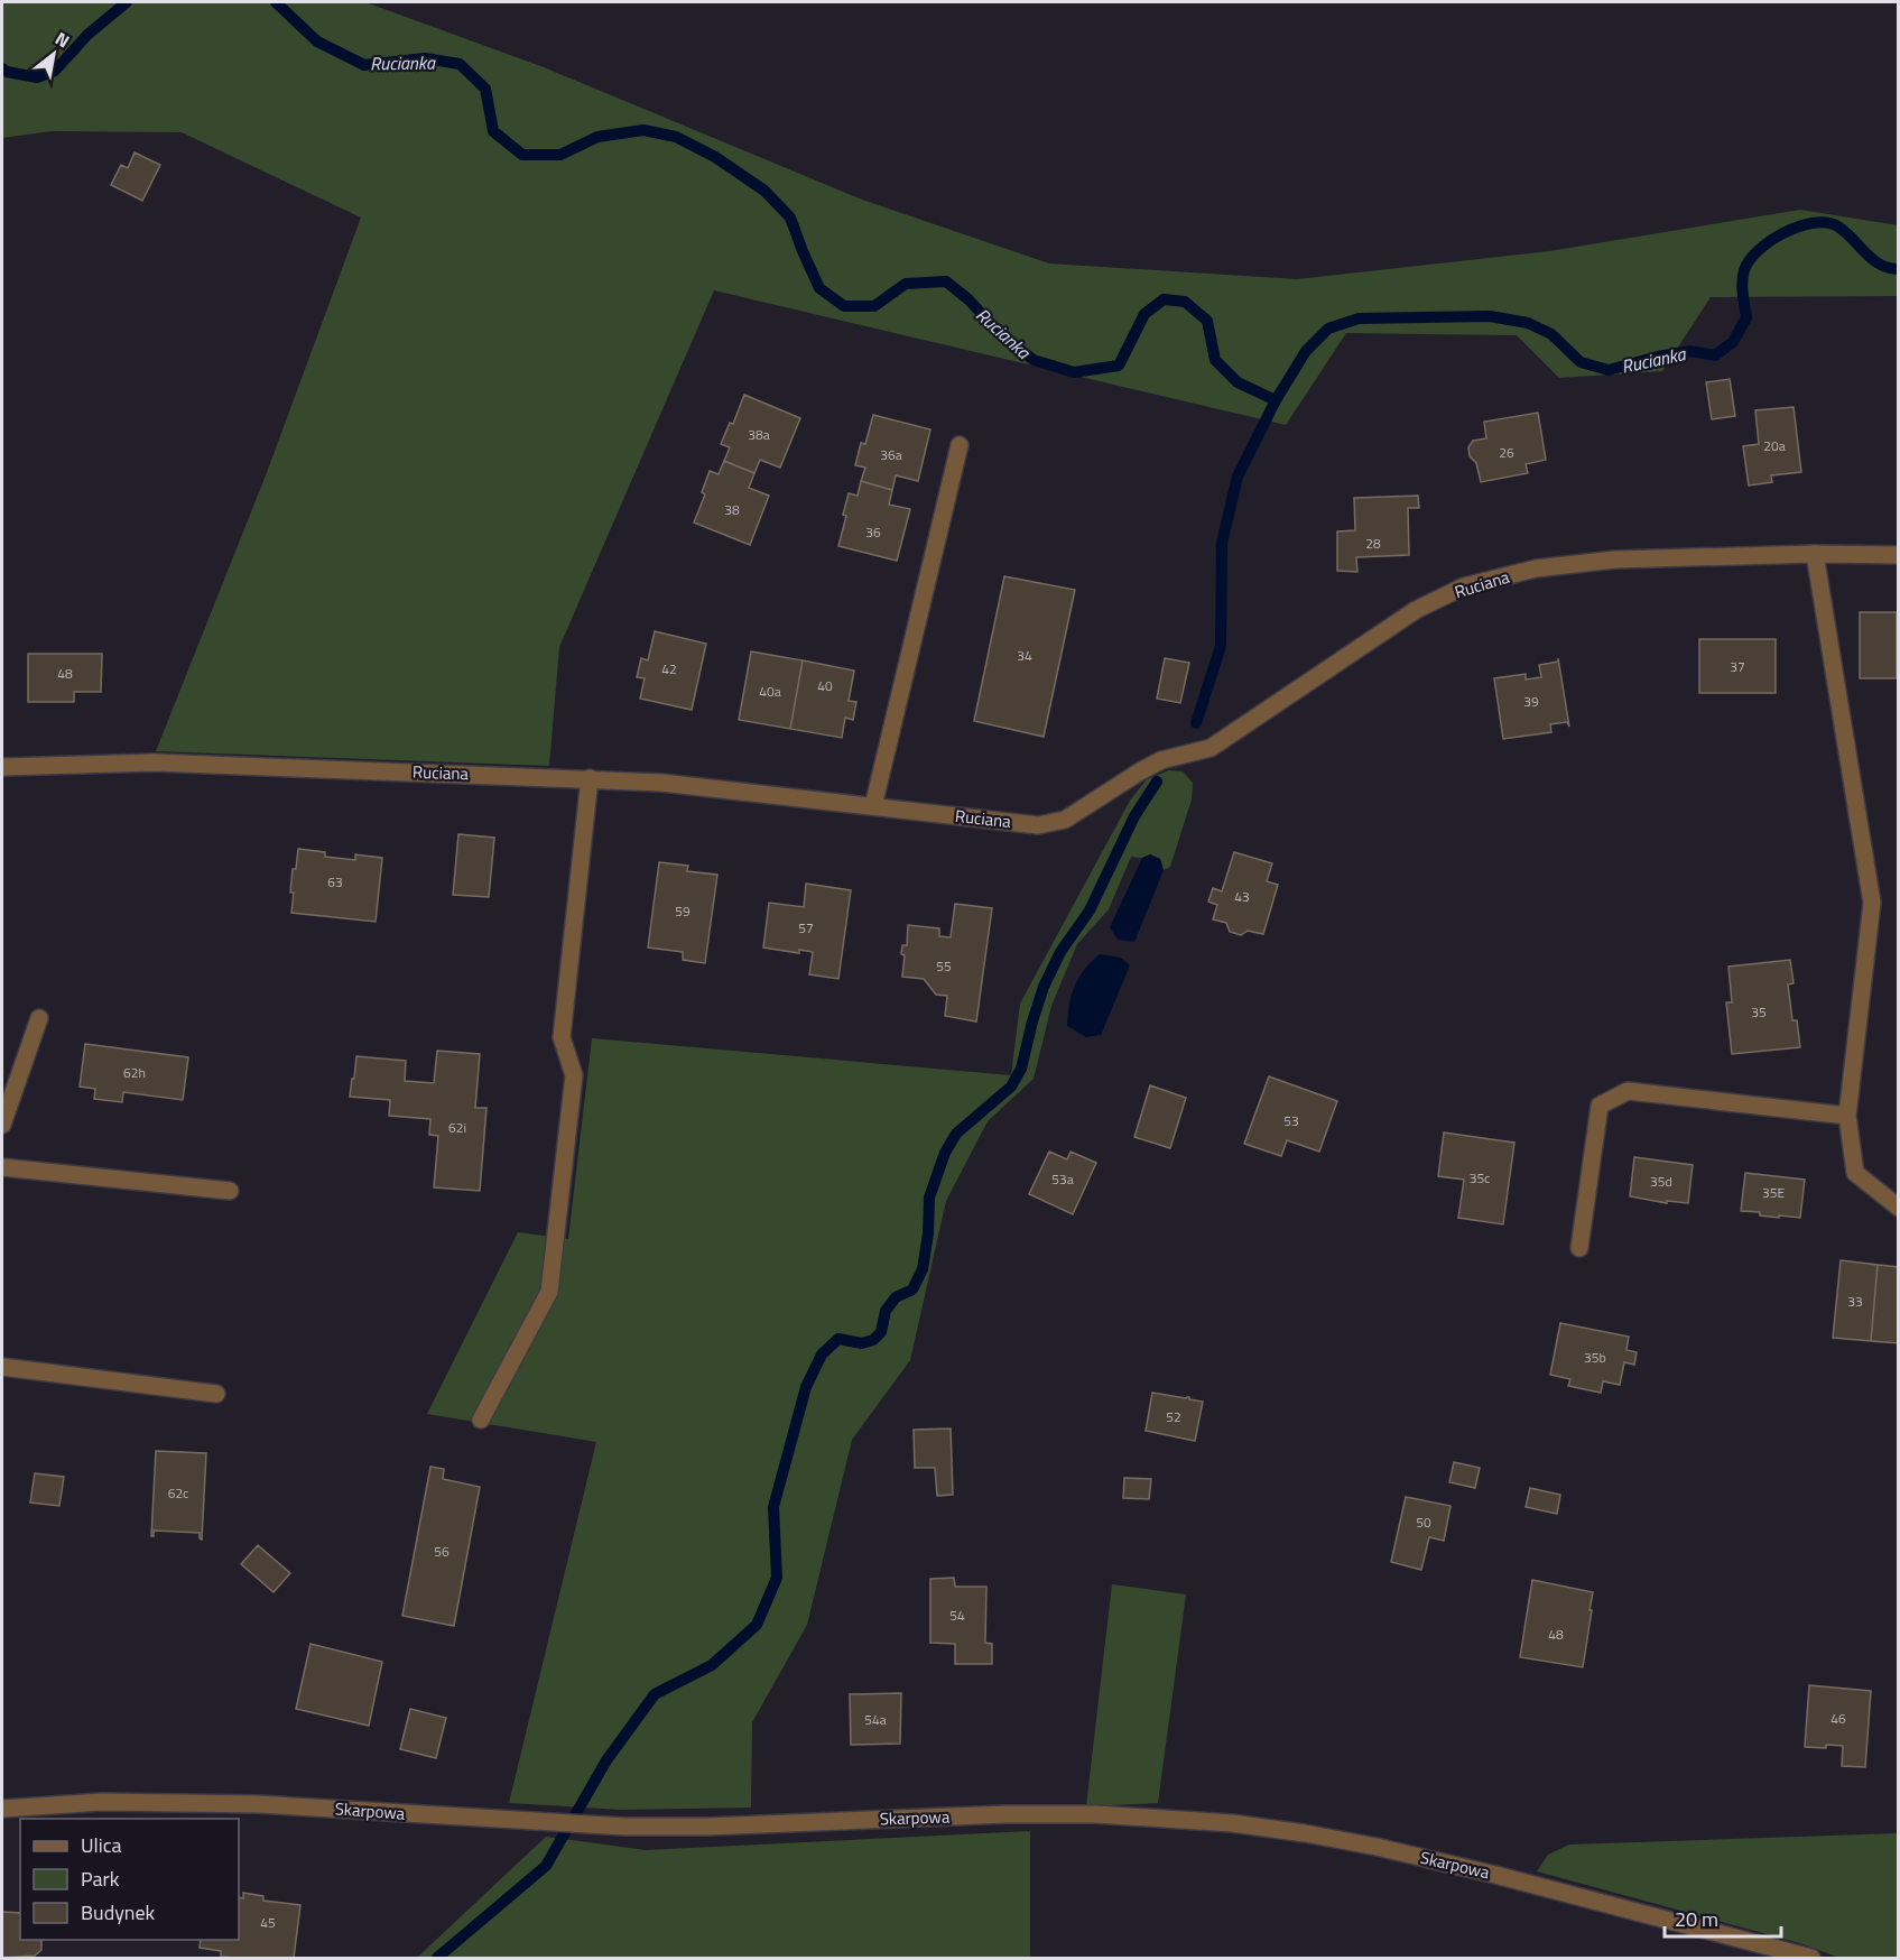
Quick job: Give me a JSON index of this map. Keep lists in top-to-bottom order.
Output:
{
  "streets": {
    "street": ["Ruciana", "Skarpowa"]
  },
  "water": ["Rucianka"],
  "house_numbers": [
    "38a",
    "20a",
    "26",
    "36a",
    "38",
    "36",
    "28",
    "34",
    "37",
    "42",
    "48",
    "40",
    "40a",
    "39",
    "63",
    "43",
    "59",
    "57",
    "55",
    "35",
    "62h",
    "53",
    "62i",
    "35c",
    "53a",
    "35d",
    "35E",
    "33",
    "35b",
    "52",
    "62c",
    "50",
    "56",
    "54",
    "48",
    "46",
    "54a",
    "45"
  ],
  "legend": ["Ulica", "Park", "Budynek"],
  "scale_bar": "20 m",
  "north": "top right"
}
